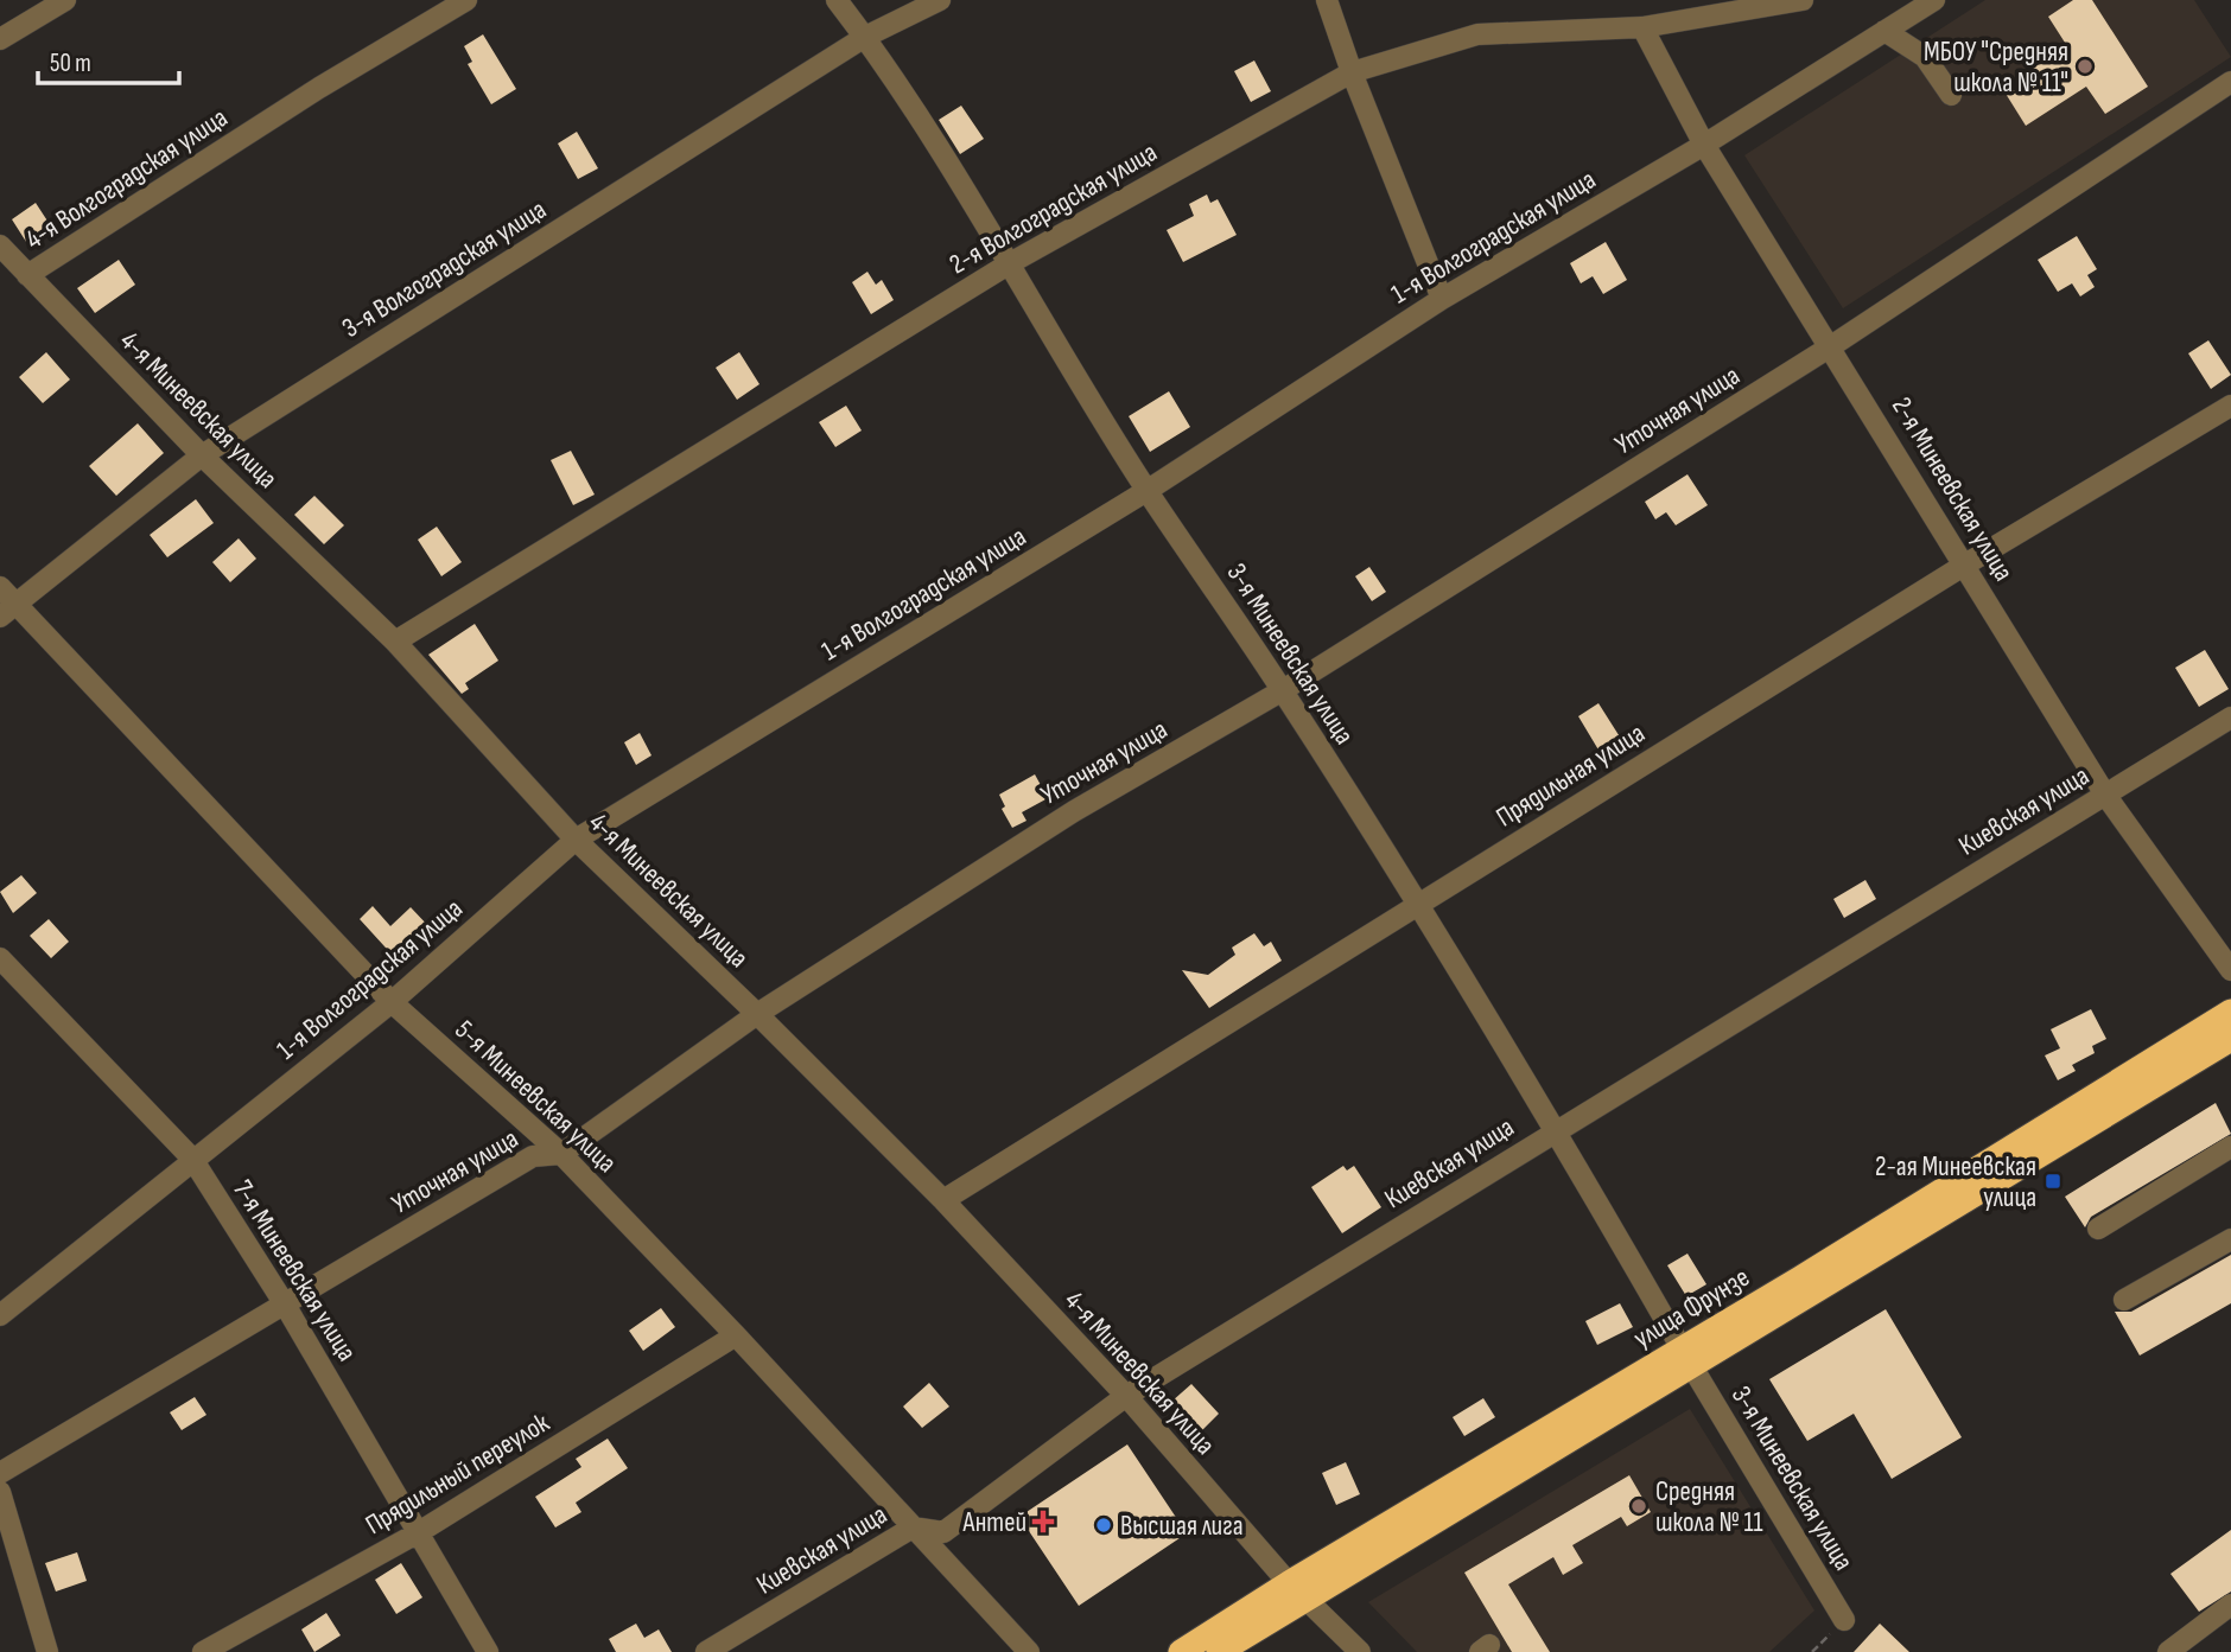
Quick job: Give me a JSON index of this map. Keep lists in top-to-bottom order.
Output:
{
  "streets": {
    "highway": ["улица Фрунзе"],
    "street": [
      "4-я Волгоградская улица",
      "2-я Волгоградская улица",
      "1-я Волгоградская улица",
      "3-я Волгоградская улица",
      "4-я Минеевская улица",
      "Уточная улица",
      "2-я Минеевская улица",
      "3-я Минеевская улица",
      "Прядильная улица",
      "Киевская улица",
      "5-я Минеевская улица",
      "7-я Минеевская улица",
      "Прядильный переулок"
    ]
  },
  "crossings": [
    ["4-я Волгоградская улица", "4-я Минеевская улица"],
    ["2-я Волгоградская улица", "4-я Минеевская улица"],
    ["2-я Волгоградская улица", "2-я Минеевская улица"],
    ["2-я Волгоградская улица", "3-я Минеевская улица"],
    ["1-я Волгоградская улица", "4-я Минеевская улица"],
    ["1-я Волгоградская улица", "2-я Минеевская улица"],
    ["1-я Волгоградская улица", "3-я Минеевская улица"],
    ["1-я Волгоградская улица", "5-я Минеевская улица"],
    ["1-я Волгоградская улица", "7-я Минеевская улица"],
    ["3-я Волгоградская улица", "4-я Минеевская улица"],
    ["3-я Волгоградская улица", "3-я Минеевская улица"],
    ["3-я Волгоградская улица", "5-я Минеевская улица"],
    ["4-я Минеевская улица", "Уточная улица"],
    ["4-я Минеевская улица", "Прядильная улица"],
    ["4-я Минеевская улица", "Киевская улица"],
    ["4-я Минеевская улица", "улица Фрунзе"],
    ["Уточная улица", "2-я Минеевская улица"],
    ["Уточная улица", "3-я Минеевская улица"],
    ["Уточная улица", "5-я Минеевская улица"],
    ["Уточная улица", "7-я Минеевская улица"],
    ["2-я Минеевская улица", "Прядильная улица"],
    ["2-я Минеевская улица", "Киевская улица"],
    ["3-я Минеевская улица", "Прядильная улица"],
    ["3-я Минеевская улица", "Киевская улица"],
    ["3-я Минеевская улица", "улица Фрунзе"],
    ["Киевская улица", "5-я Минеевская улица"],
    ["5-я Минеевская улица", "Прядильный переулок"],
    ["7-я Минеевская улица", "Прядильный переулок"]
  ],
  "places": {
    "other": ["МБОУ \"Средняя школа № 11\"", "Средняя школа № 11", "Высшая лига"],
    "transit": ["2-ая Минеевская улица"],
    "health": ["Антей"]
  },
  "scale_bar": "50 m"
}
